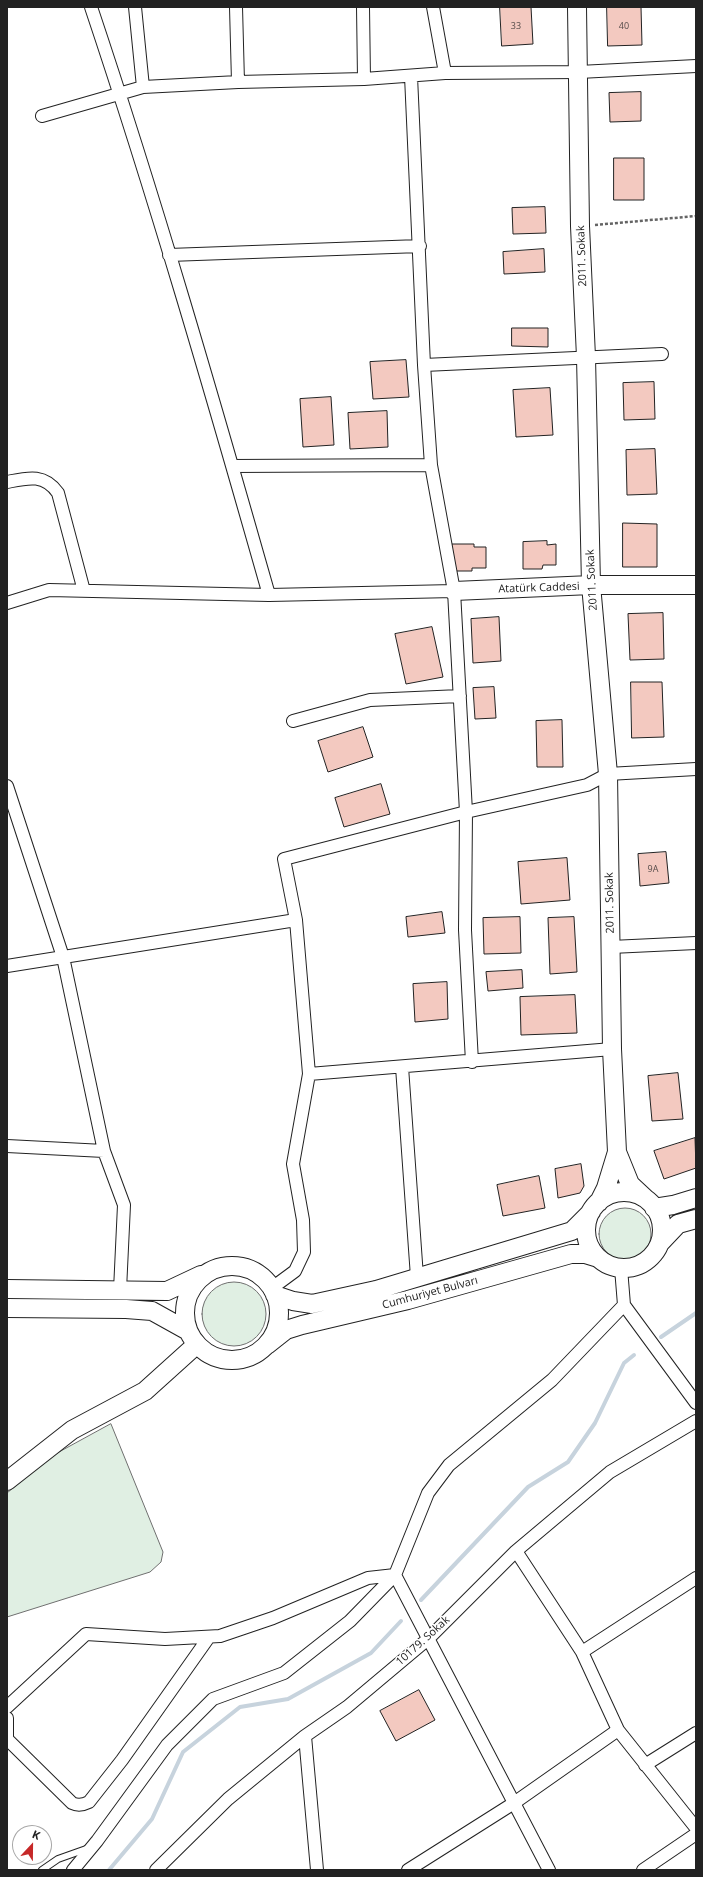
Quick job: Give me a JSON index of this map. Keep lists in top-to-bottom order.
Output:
{
  "streets": {
    "street": [
      "2011. Sokak",
      "Atatürk Caddesi",
      "Cumhuriyet Bulvarı",
      "10179. Sokak"
    ]
  },
  "crossings": [
    ["2011. Sokak", "Atatürk Caddesi"]
  ],
  "house_numbers": ["33", "40", "9A"],
  "north": "top"
}
